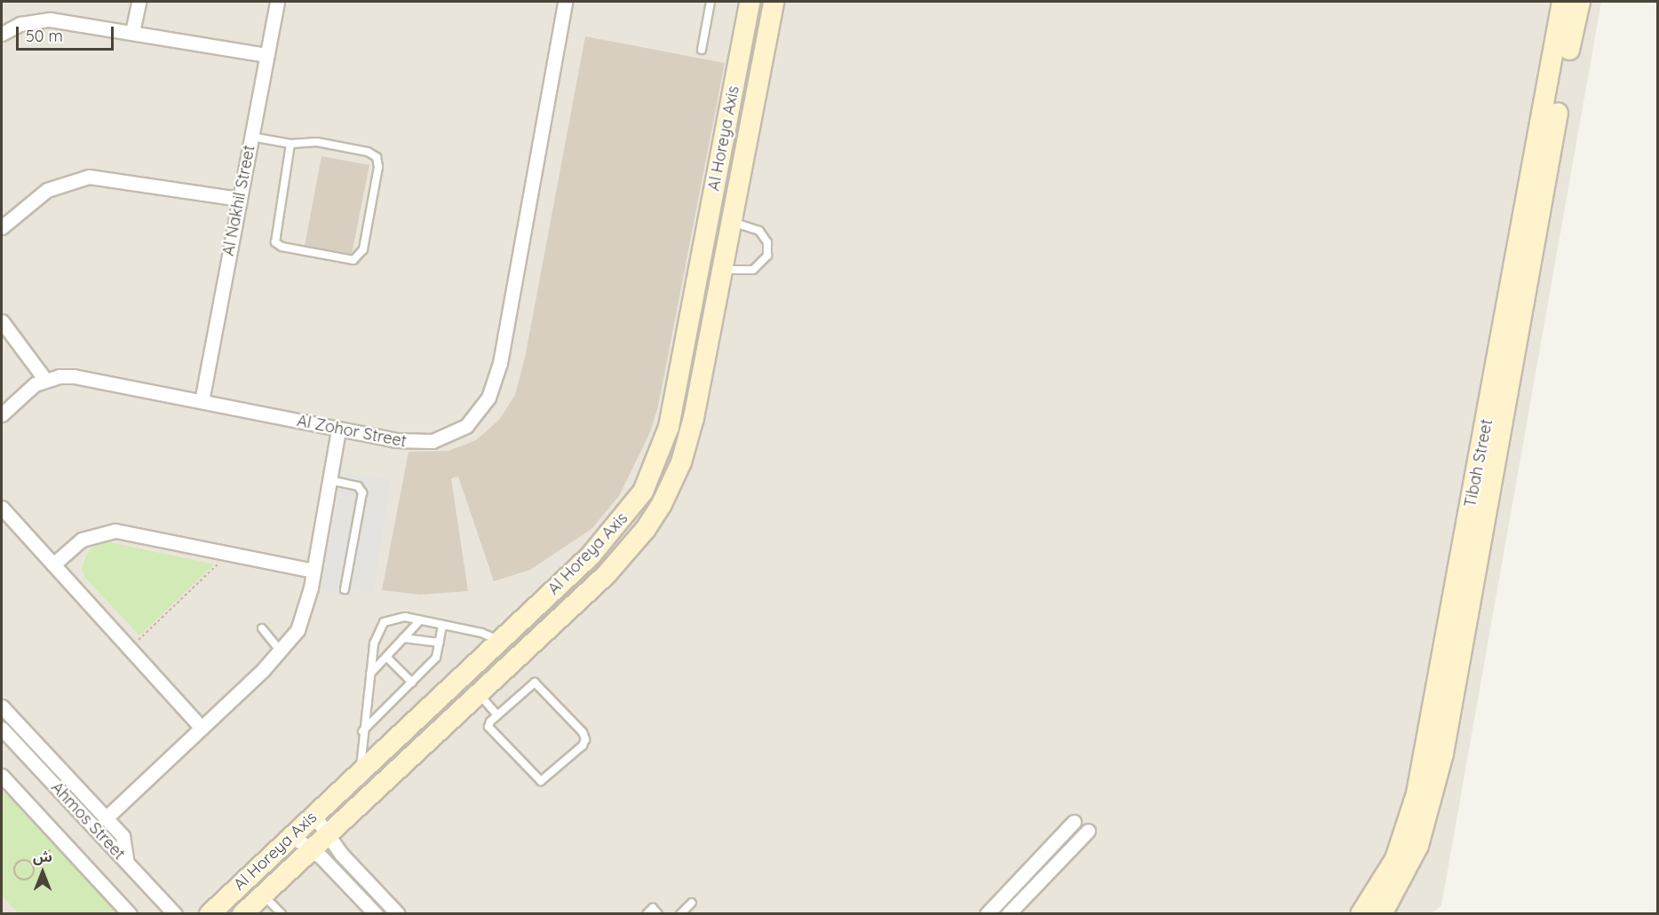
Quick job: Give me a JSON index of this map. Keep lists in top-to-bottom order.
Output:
{
  "streets": {
    "main road": ["Al Horeya Axis", "Tibah Street"],
    "street": ["Al Nakhil Street", "Al Zohor Street", "Ahmos Street"]
  },
  "crossings": [
    ["Al Nakhil Street", "Al Zohor Street"]
  ],
  "scale_bar": "50 m",
  "north": "top"
}
